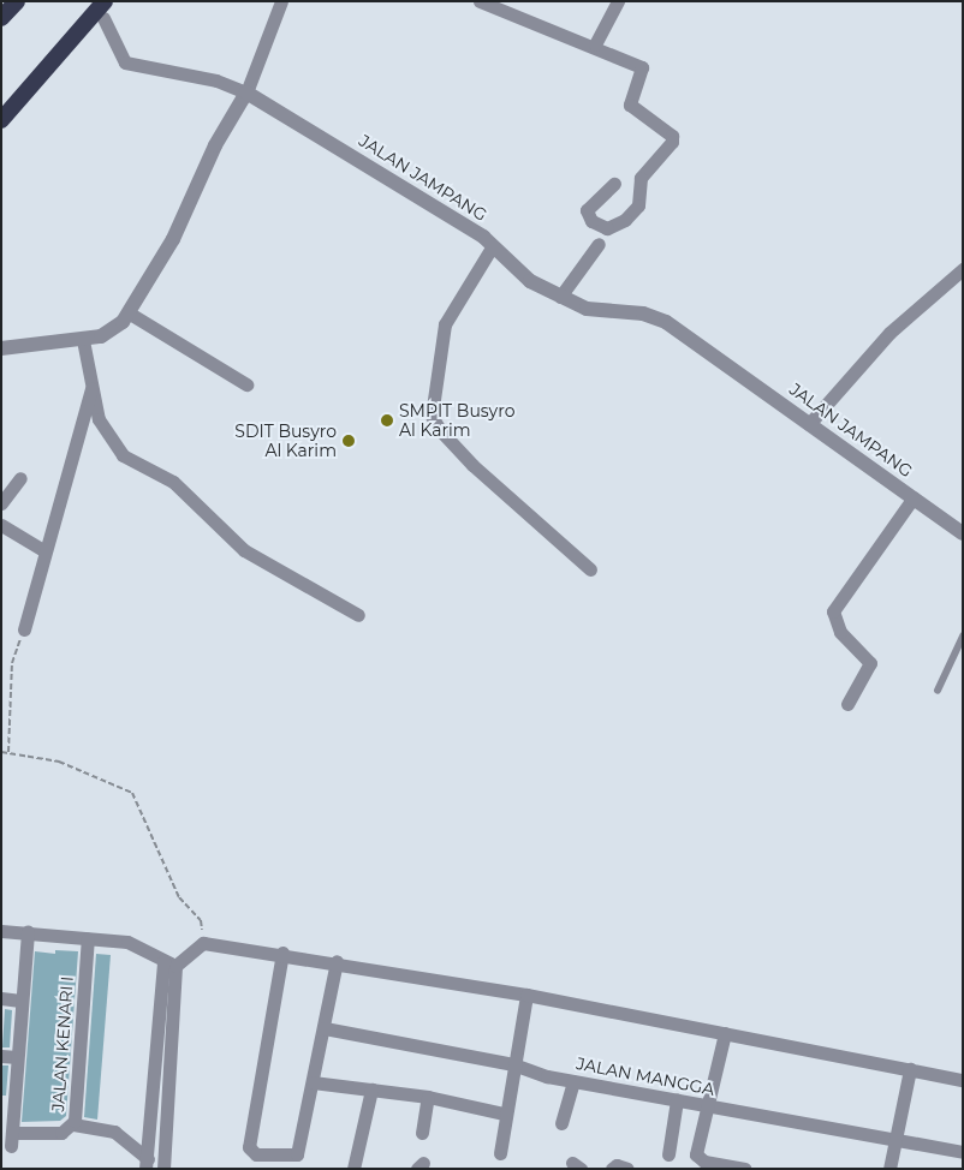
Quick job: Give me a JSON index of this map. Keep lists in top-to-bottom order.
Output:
{
  "streets": {
    "street": ["JALAN JAMPANG", "JALAN KENARI I", "JALAN MANGGA"]
  },
  "places": ["SMPIT Busyro Al Karim", "SDIT Busyro Al Karim"]
}
